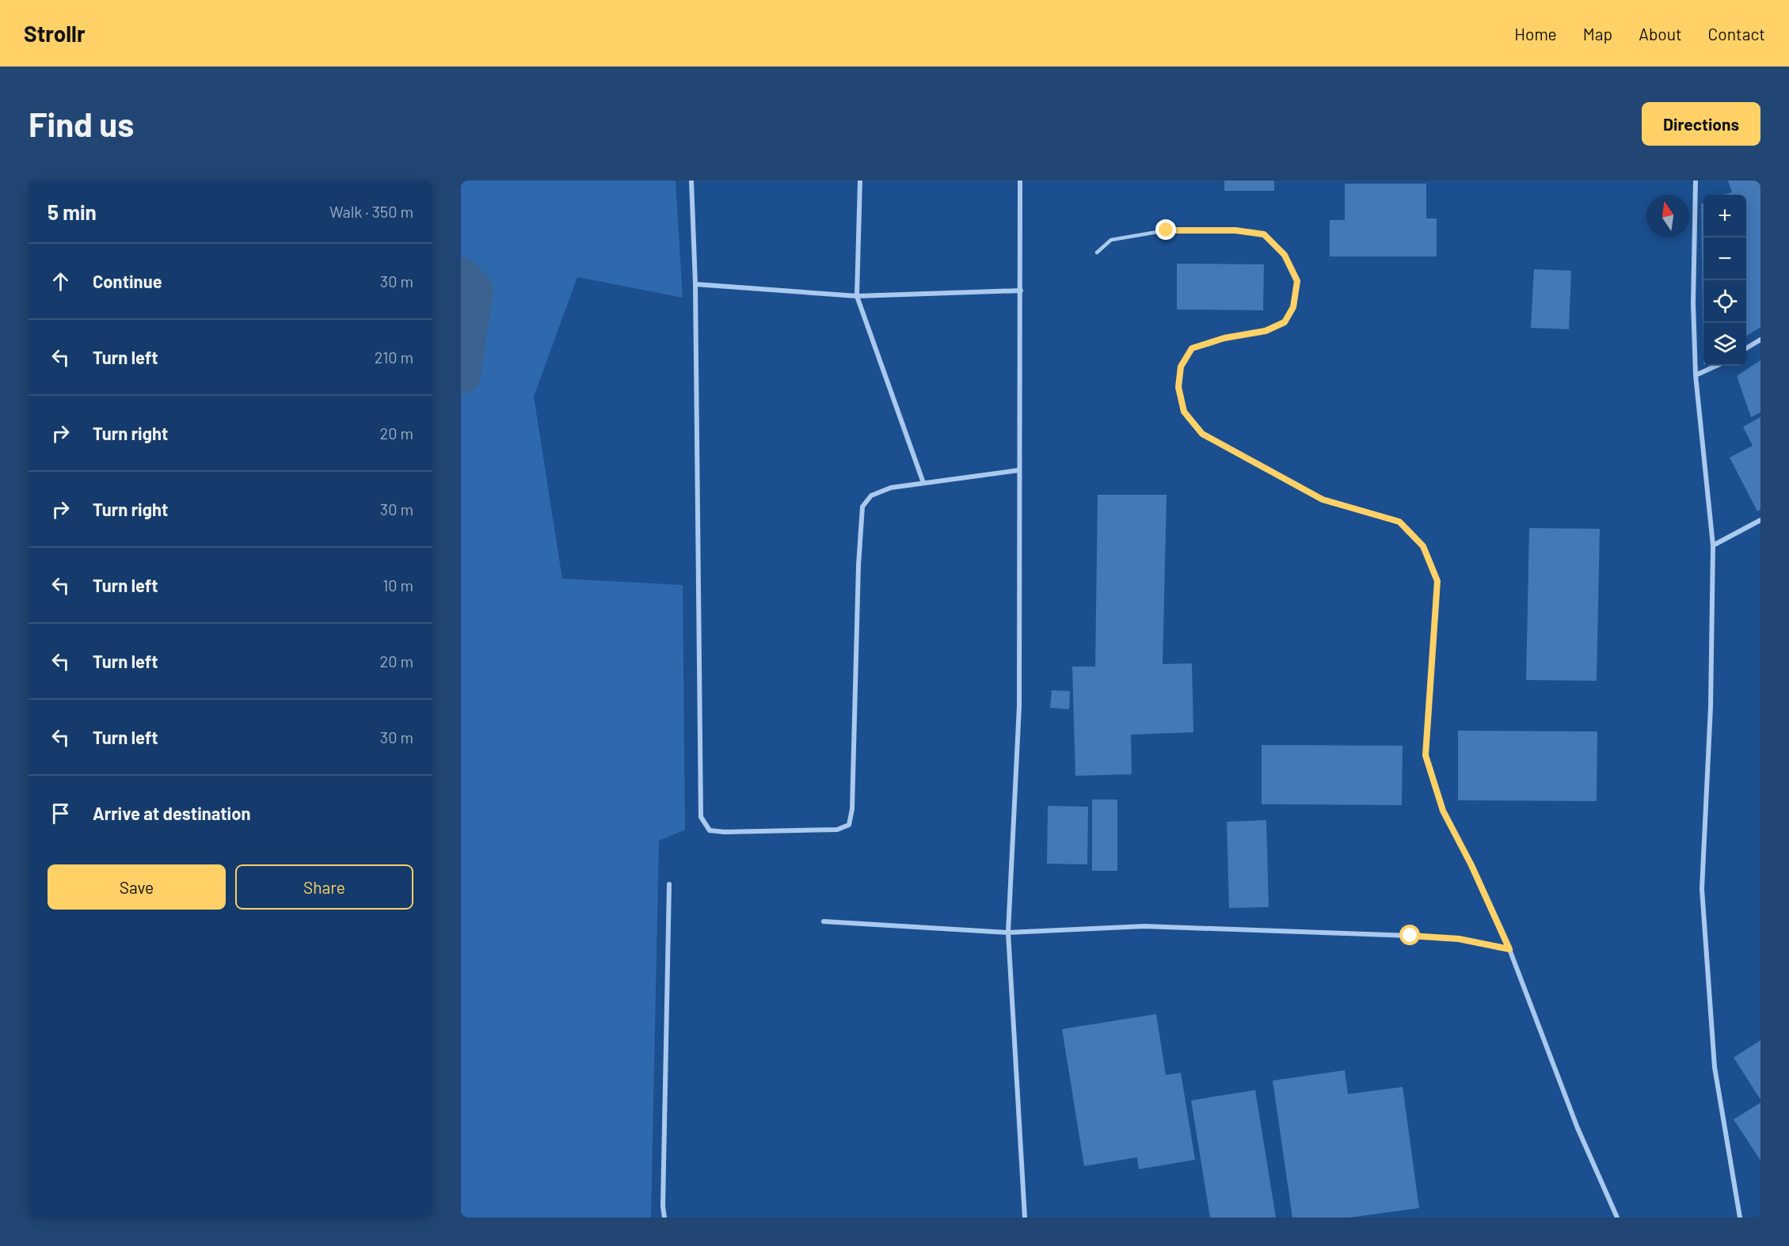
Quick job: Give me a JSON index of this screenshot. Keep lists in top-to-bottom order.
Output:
{
  "north": "top",
  "page": {
    "header": "Strollr",
    "nav": [
      "Home",
      "Map",
      "About",
      "Contact"
    ],
    "buttons": [
      "Directions",
      ["Save", "Share"]
    ],
    "title": "Find us",
    "heading": ["5 min", "Walk · 350 m"],
    "map_buttons": ["+", "−"],
    "list": [
      ["Continue", "30 m"],
      ["Turn left", "210 m"],
      ["Turn right", "20 m"],
      ["Turn right", "30 m"],
      ["Turn left", "10 m"],
      ["Turn left", "20 m"],
      ["Turn left", "30 m"],
      "Arrive at destination"
    ]
  }
}
